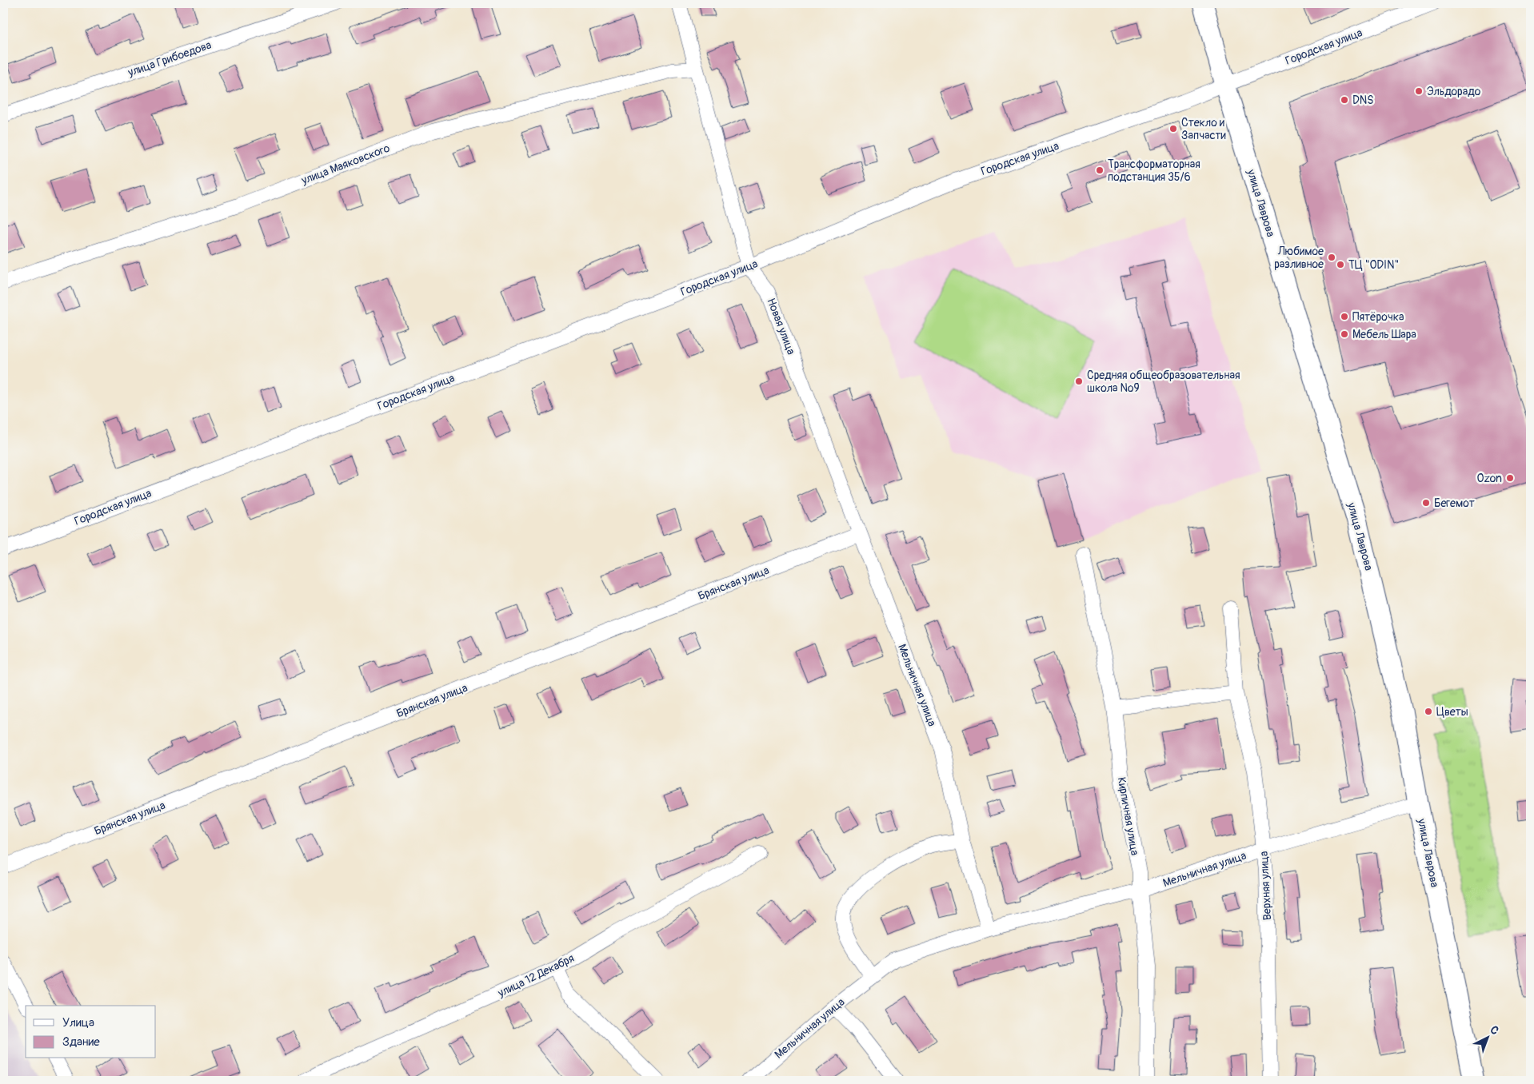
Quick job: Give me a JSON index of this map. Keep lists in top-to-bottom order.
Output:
{
  "streets": {
    "main road": ["улица Лаврова"],
    "street": [
      "Городская улица",
      "улица Грибоедова",
      "улица Маяковского",
      "Новая улица",
      "Брянская улица",
      "Мельничная улица",
      "Кирпичная улица",
      "Верхняя улица",
      "улица 12 Декабря"
    ]
  },
  "crossings": [
    ["Городская улица", "улица Лаврова"],
    ["Городская улица", "Новая улица"],
    ["улица Маяковского", "Новая улица"],
    ["улица Лаврова", "Мельничная улица"],
    ["Новая улица", "Брянская улица"],
    ["Новая улица", "Мельничная улица"],
    ["Брянская улица", "Мельничная улица"],
    ["Мельничная улица", "Кирпичная улица"],
    ["Мельничная улица", "Верхняя улица"]
  ],
  "places": [
    "Эльдорадо",
    "DNS",
    "Стекло и Запчасти",
    "Трансформаторная подстанция 35/6",
    "Любимое разливное",
    "ТЦ \"ODIN\"",
    "Пятёрочка",
    "Мебель Шара",
    "Средняя общеобразовательная школа №9",
    "Ozon",
    "Бегемот",
    "Цветы"
  ],
  "legend": ["Улица", "Здание"],
  "north": "top right"
}
